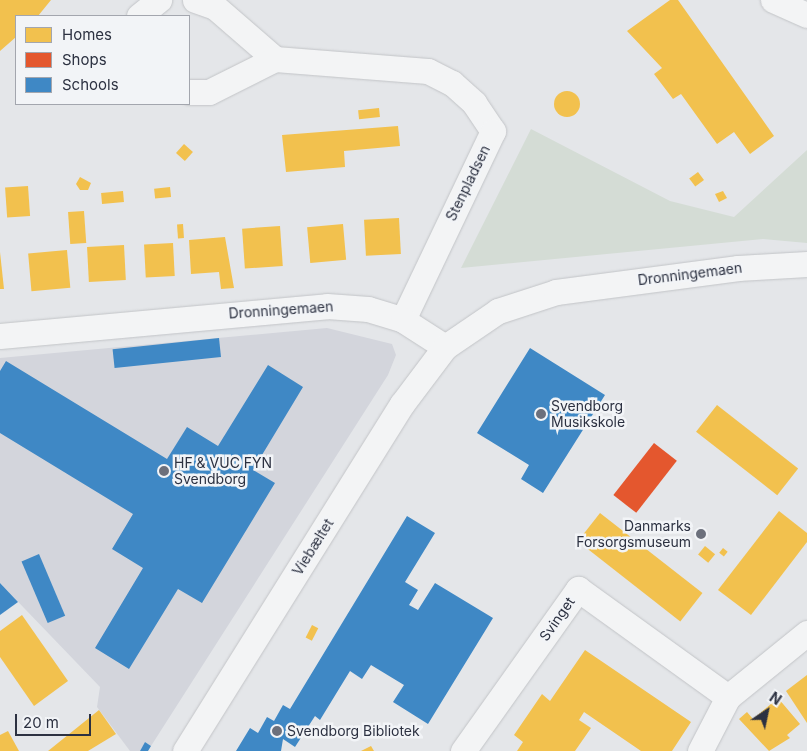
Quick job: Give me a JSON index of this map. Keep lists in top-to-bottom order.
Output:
{
  "streets": {
    "street": [
      "Stenpladsen",
      "Dronningemaen",
      "Viebæltet",
      "Svinget"
    ]
  },
  "crossings": [
    ["Stenpladsen", "Dronningemaen"],
    ["Dronningemaen", "Viebæltet"]
  ],
  "places": [
    "Svendborg Musikskole",
    "HF & VUC FYN Svendborg",
    "Danmarks Forsorgsmuseum",
    "Svendborg Bibliotek"
  ],
  "legend": ["Homes", "Shops", "Schools"],
  "scale_bar": "20 m",
  "north": "top right"
}
